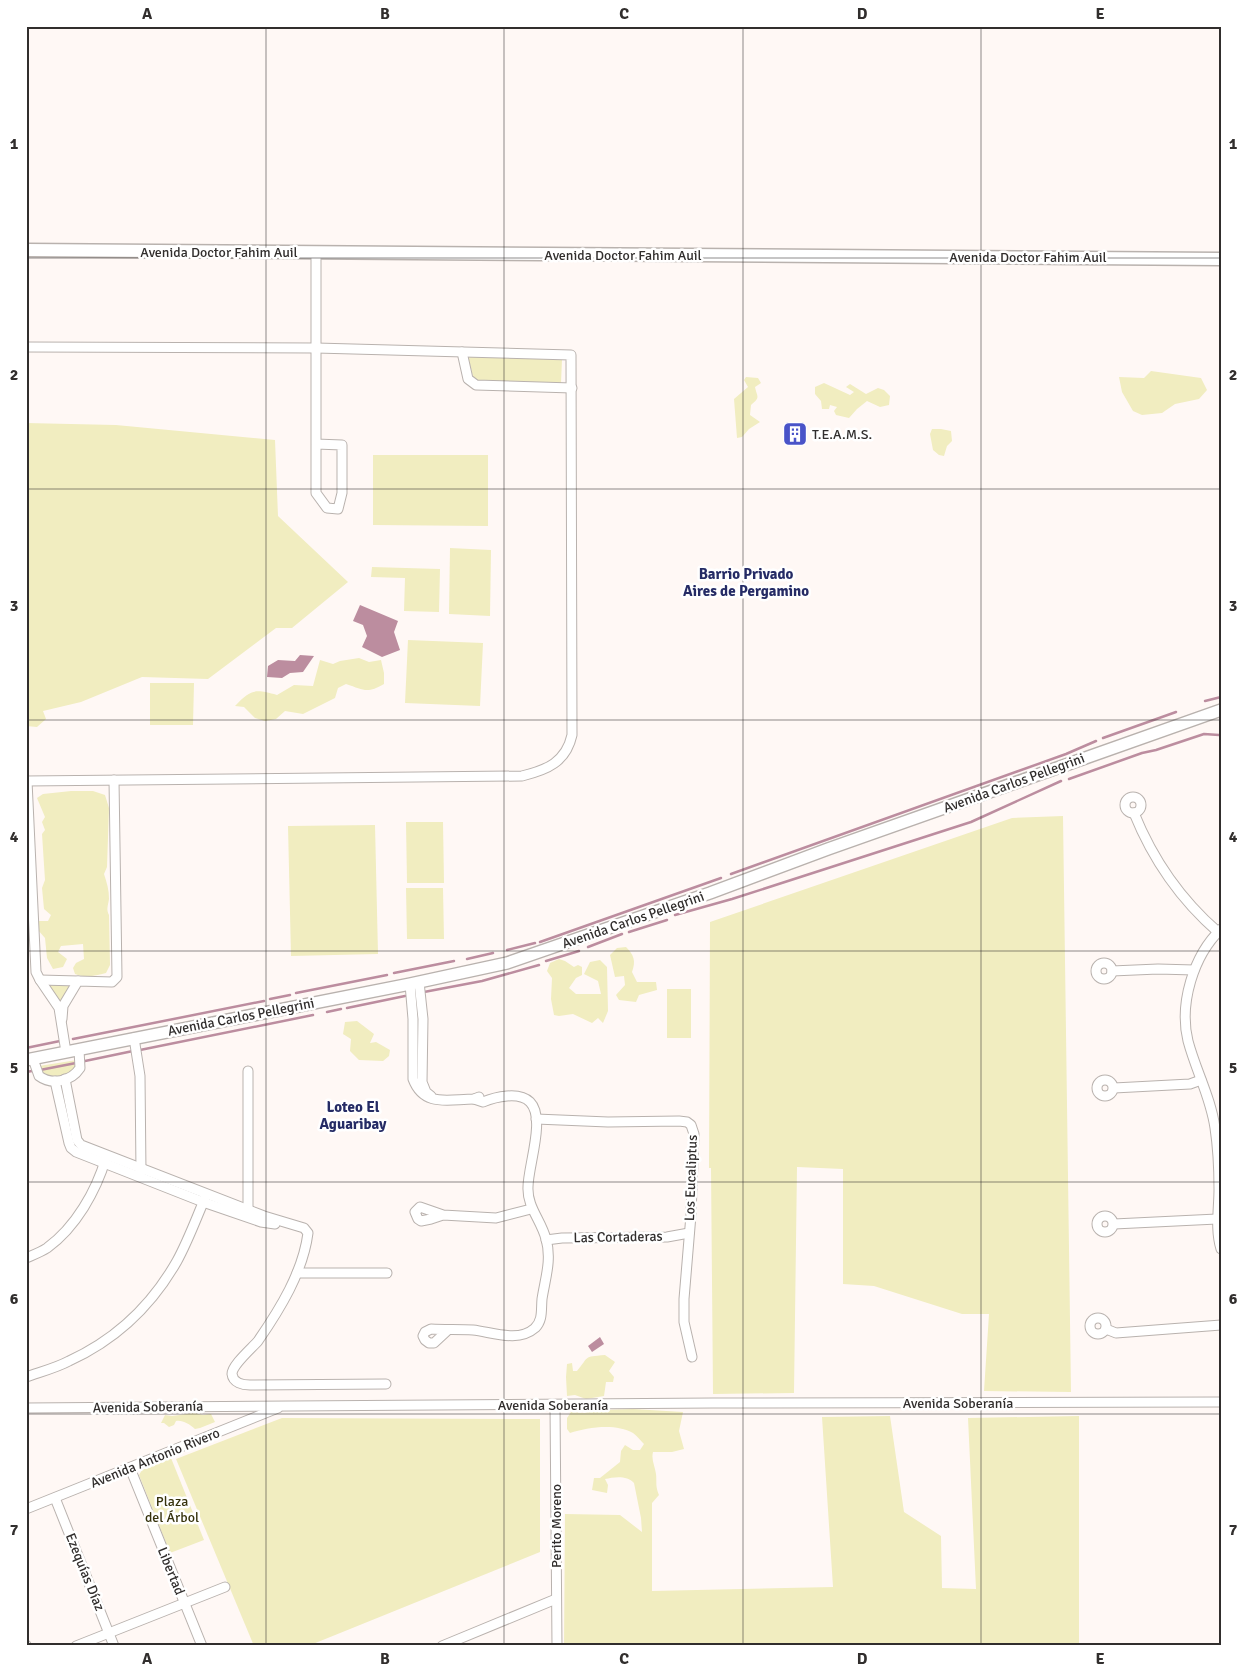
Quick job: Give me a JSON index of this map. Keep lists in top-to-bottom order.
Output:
{
  "streets": {
    "highway": ["Avenida Doctor Fahim Auil"],
    "main road": ["Avenida Carlos Pellegrini"],
    "street": [
      "Los Eucaliptus",
      "Las Cortaderas",
      "Avenida Soberanía",
      "Avenida Antonio Rivero",
      "Perito Moreno",
      "Libertad",
      "Ezequías Díaz"
    ]
  },
  "crossings": [
    ["Los Eucaliptus", "Las Cortaderas"],
    ["Avenida Soberanía", "Avenida Antonio Rivero"],
    ["Avenida Soberanía", "Perito Moreno"],
    ["Avenida Antonio Rivero", "Libertad"],
    ["Avenida Antonio Rivero", "Ezequías Díaz"]
  ],
  "districts": ["Barrio Privado Aires de Pergamino", "Loteo El Aguaribay"],
  "parks": ["Plaza del Árbol"],
  "places": {
    "building": ["T.E.A.M.S."]
  },
  "grid": {
    "columns": [
      "A",
      "B",
      "C",
      "D",
      "E"
    ],
    "rows": [
      "1",
      "2",
      "3",
      "4",
      "5",
      "6",
      "7"
    ]
  }
}
